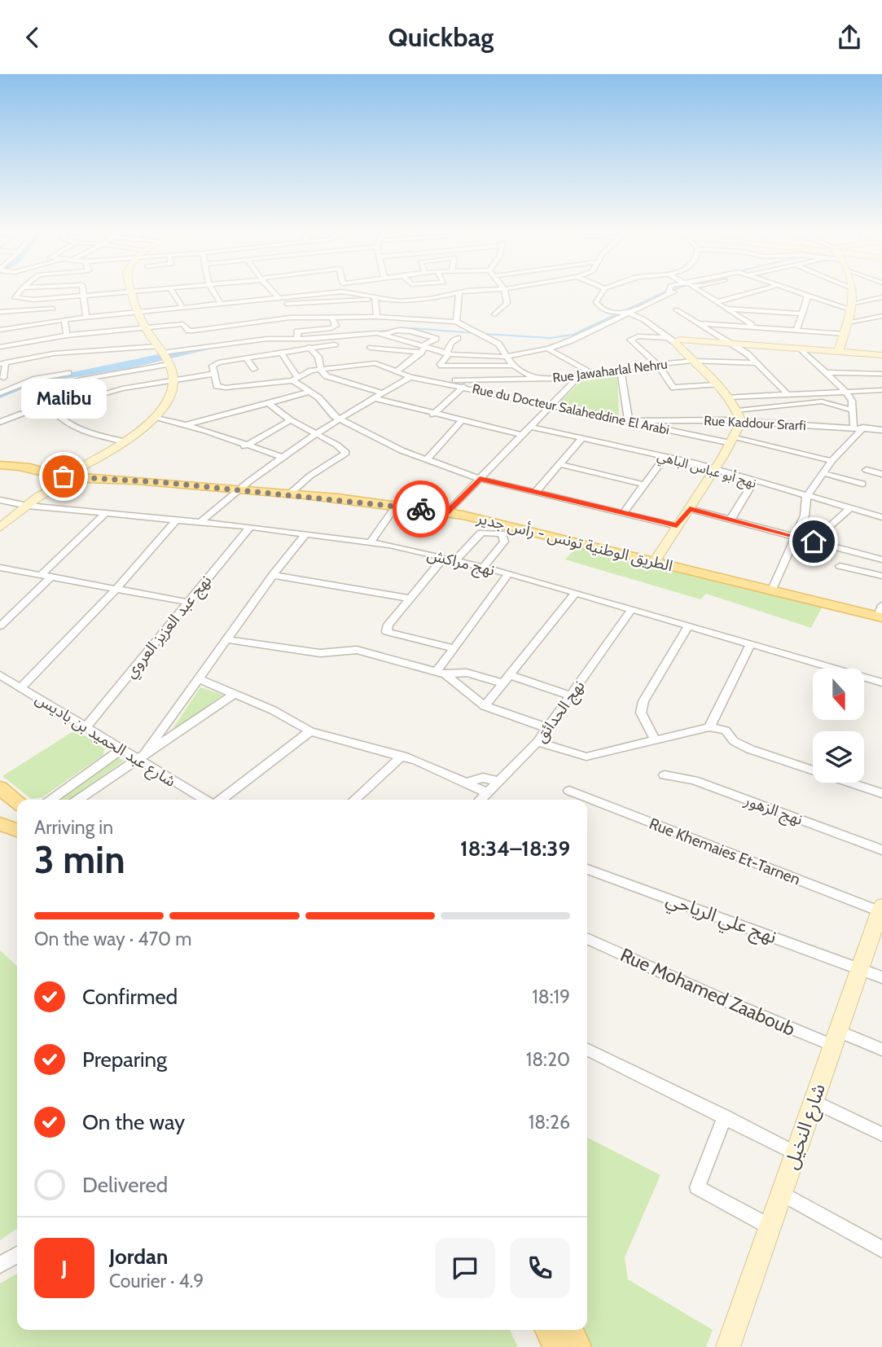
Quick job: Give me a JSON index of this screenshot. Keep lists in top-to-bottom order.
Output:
{
  "streets": {
    "main road": ["الطريق الوطنية تونس - رأس جدير"],
    "street": [
      "Rue Jawaharlal Nehru",
      "Rue du Docteur Salaheddine El Arabi",
      "Rue Kaddour Srarfi",
      "نهج أبو عباس الباهي",
      "نهج مراكش",
      "نهج عبد العزيز العروي",
      "نهج الحدائق",
      "شارع عبد الحميد بن باديس",
      "نهج الزهور",
      "Rue Khemaies Et-Tarnen",
      "نهج علي الرياحي",
      "Rue Mohamed Zaaboub",
      "شارع النخيل"
    ]
  },
  "crossings": [
    ["Rue Jawaharlal Nehru", "Rue du Docteur Salaheddine El Arabi"],
    ["Rue du Docteur Salaheddine El Arabi", "Rue Kaddour Srarfi"],
    ["نهج مراكش", "نهج عبد العزيز العروي"],
    ["نهج مراكش", "نهج الحدائق"],
    ["نهج عبد العزيز العروي", "شارع عبد الحميد بن باديس"],
    ["Rue Khemaies Et-Tarnen", "شارع النخيل"],
    ["نهج علي الرياحي", "شارع النخيل"],
    ["Rue Mohamed Zaaboub", "شارع النخيل"]
  ],
  "places": ["Malibu"],
  "north": "bottom",
  "page": {
    "header": "Quickbag",
    "bubble": "Malibu",
    "heading": ["3 min", "Arriving in", "18:34–18:39"],
    "panel": ["Jordan", "Courier · 4.9"],
    "bar": "On the way · 470 m",
    "list": [
      ["Confirmed", "18:19"],
      ["Preparing", "18:20"],
      ["On the way", "18:26"],
      "Delivered"
    ],
    "round": "J"
  }
}
